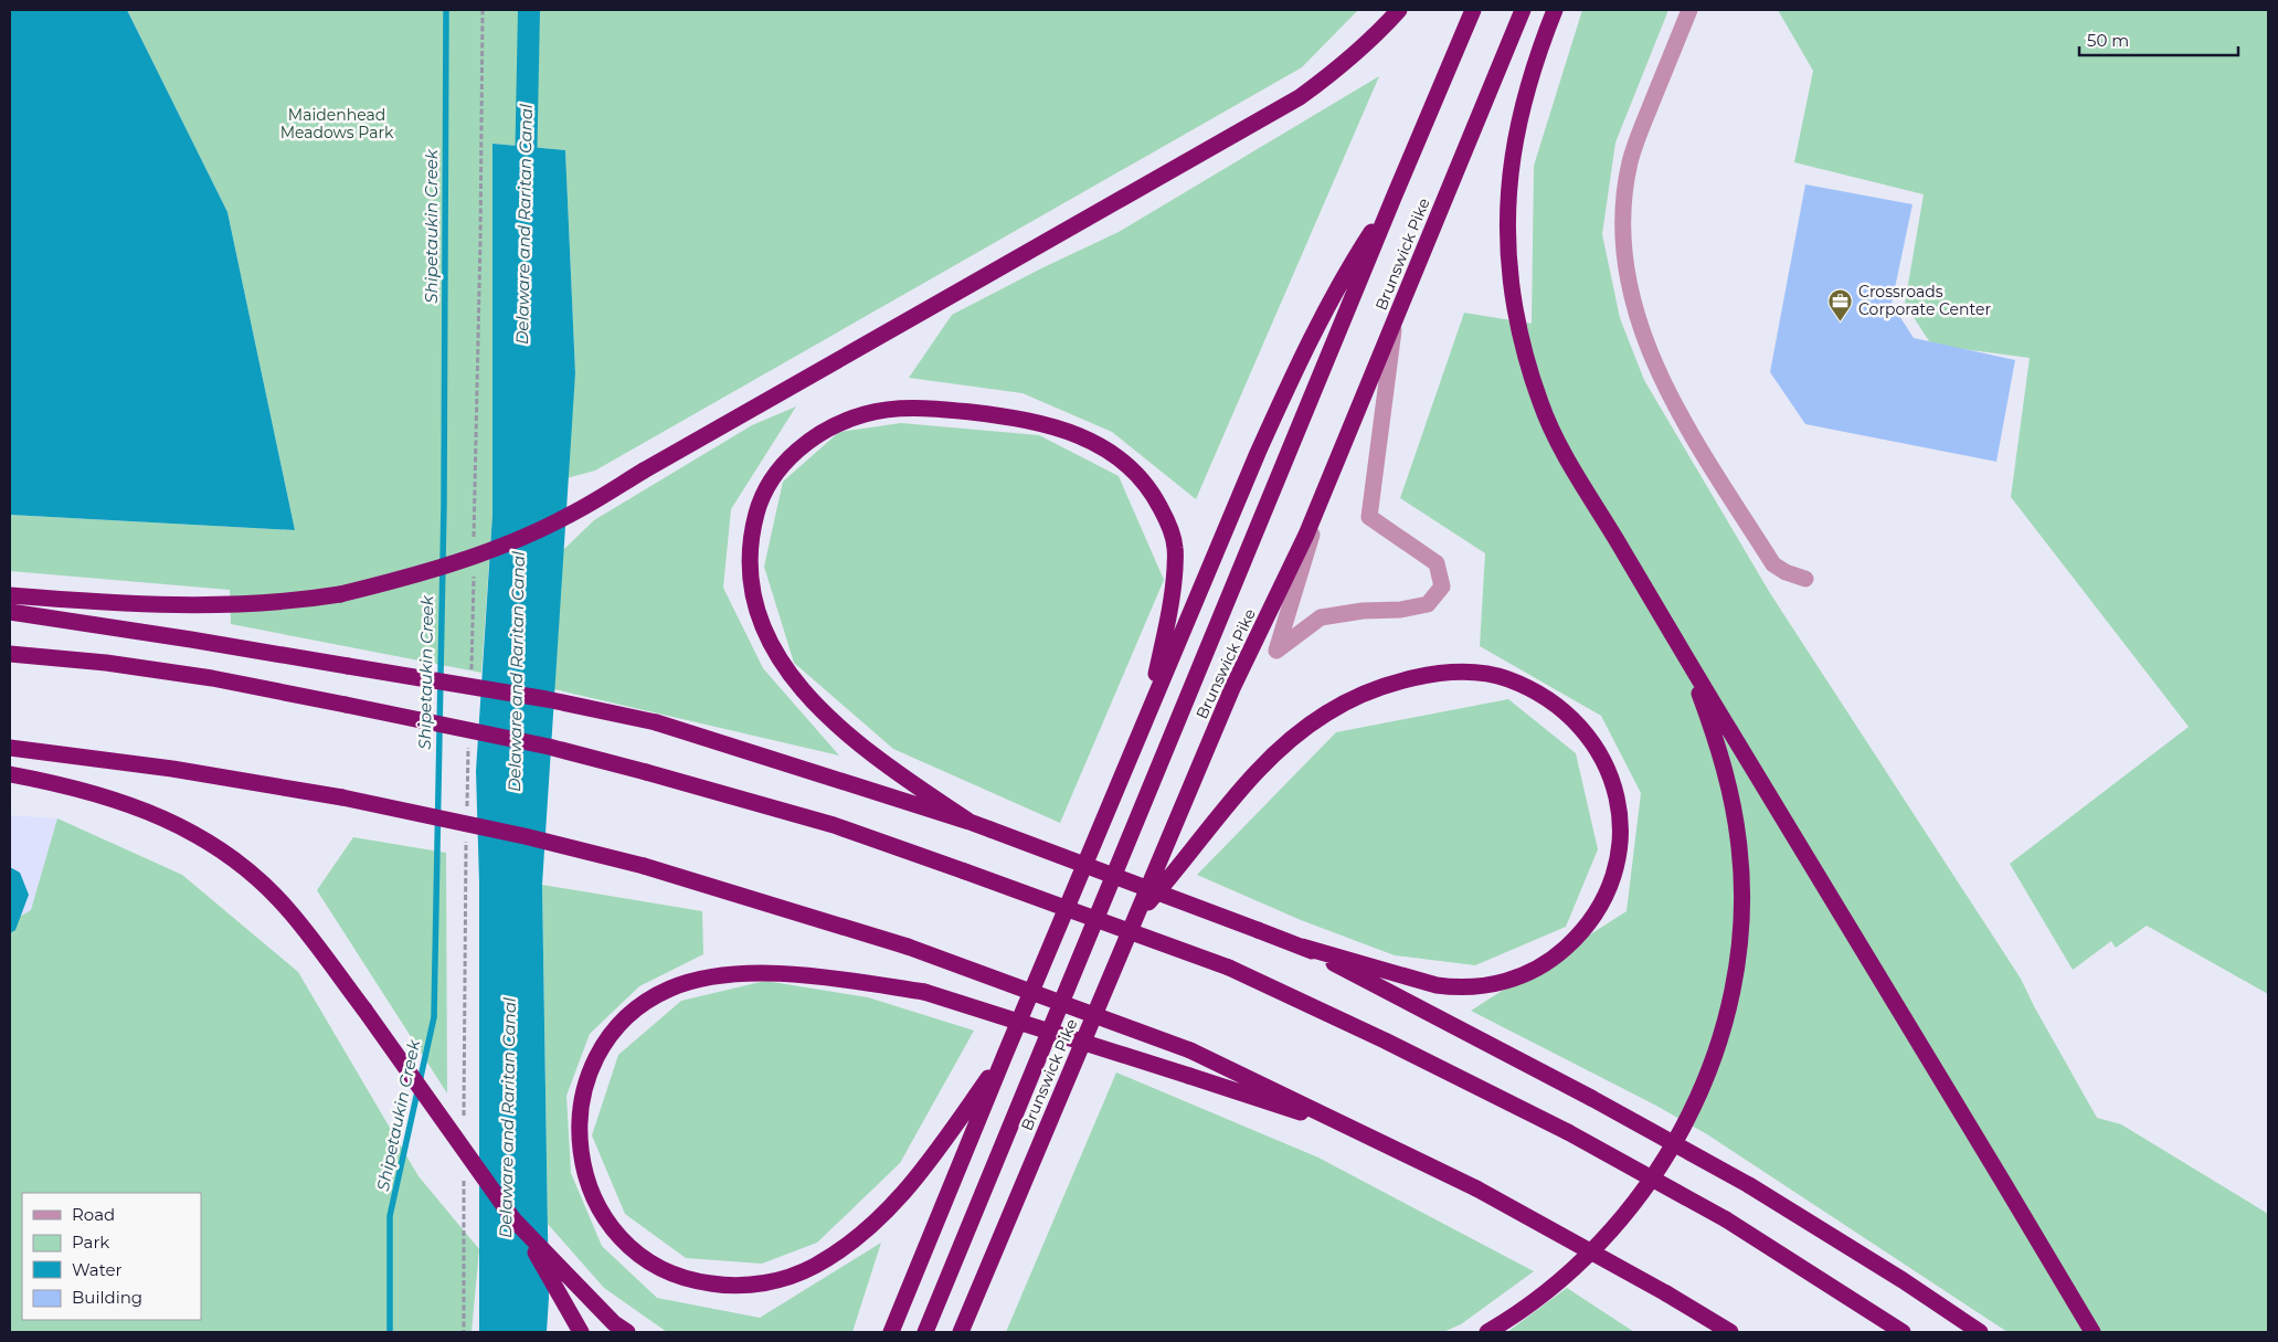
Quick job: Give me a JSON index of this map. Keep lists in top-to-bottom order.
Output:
{
  "streets": {
    "highway": ["Brunswick Pike"]
  },
  "water": ["Delaware and Raritan Canal", "Shipetaukin Creek"],
  "parks": ["Maidenhead Meadows Park"],
  "places": {
    "office": ["Crossroads Corporate Center"]
  },
  "legend": [
    "Road",
    "Park",
    "Water",
    "Building"
  ],
  "scale_bar": "50 m"
}
